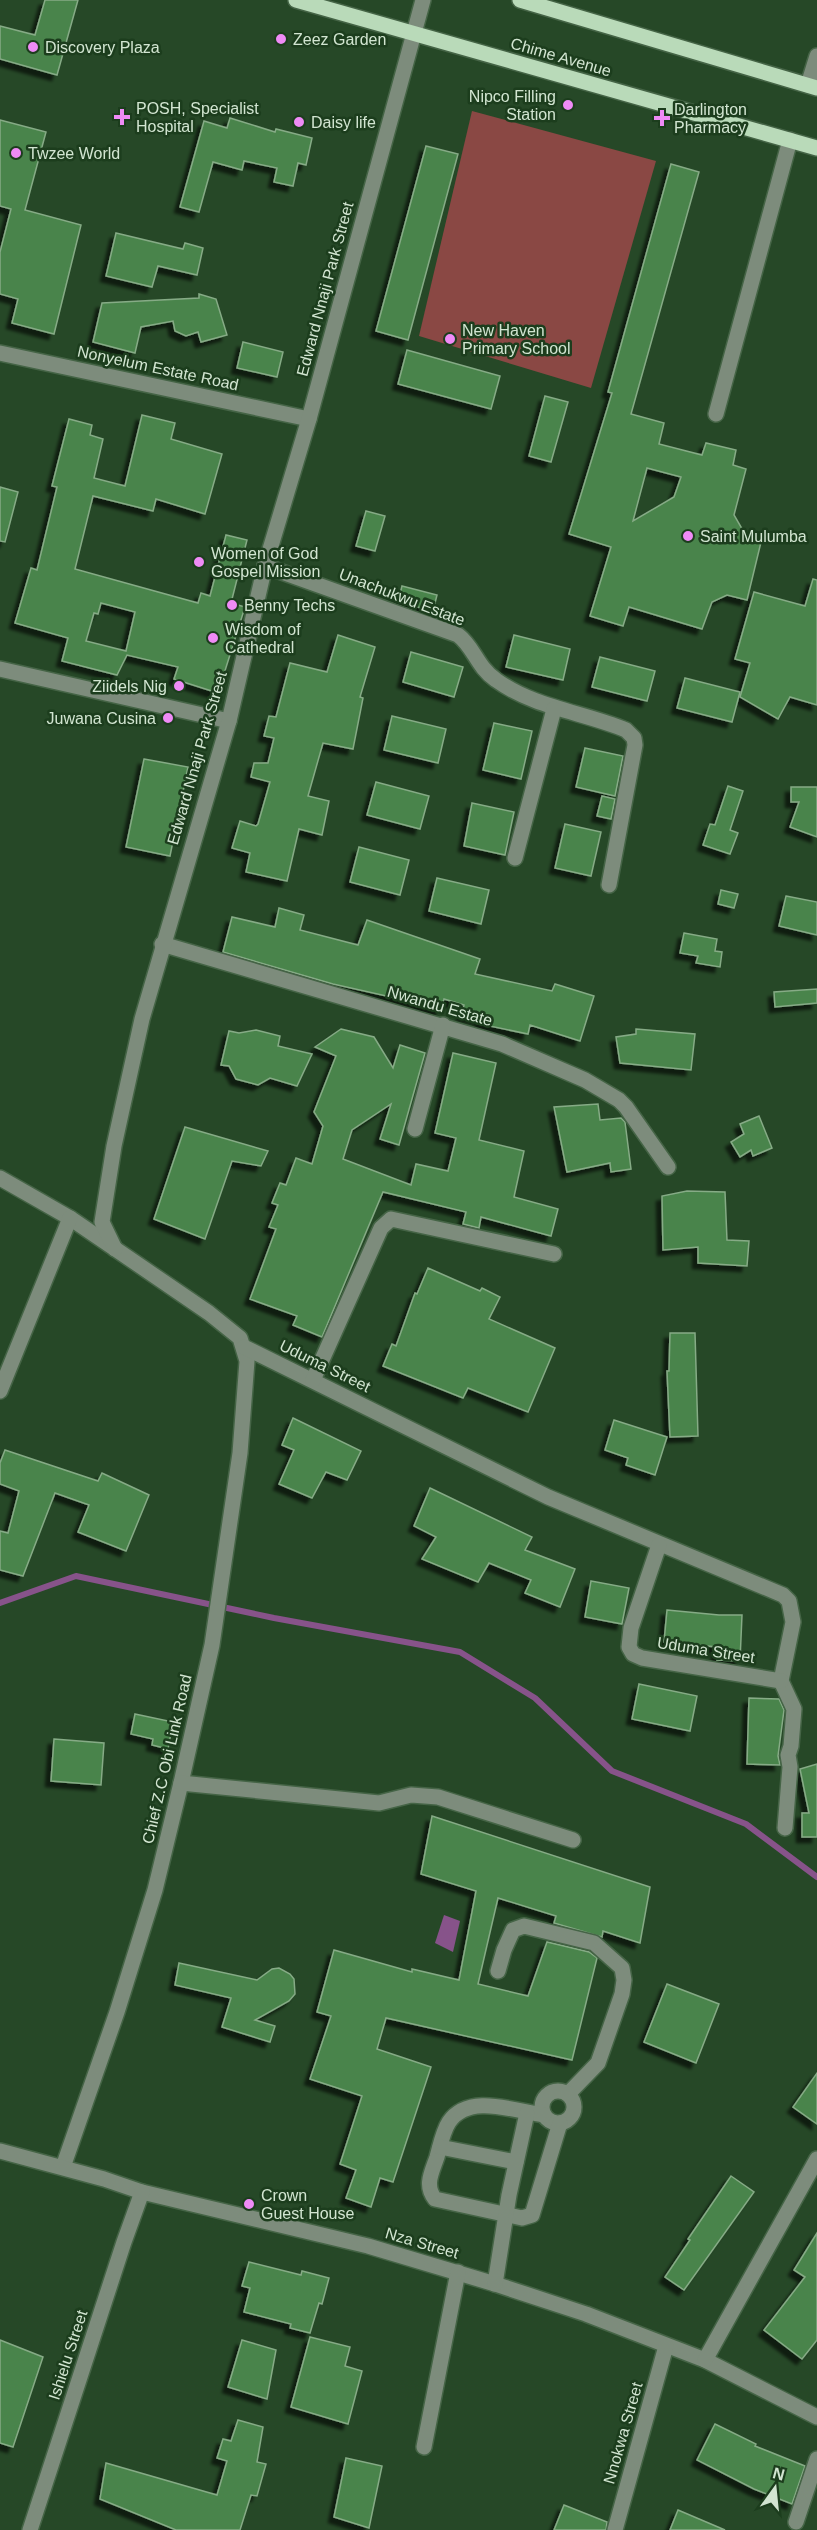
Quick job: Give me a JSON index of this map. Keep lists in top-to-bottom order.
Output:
{
  "streets": {
    "main road": ["Chime Avenue"],
    "street": [
      "Edward Nnaji Park Street",
      "Nonyelum Estate Road",
      "Unachukwu Estate",
      "Nwandu Estate",
      "Uduma Street",
      "Chief Z.C Obi Link Road",
      "Nza Street",
      "Ishielu Street",
      "Nnokwa Street"
    ]
  },
  "crossings": [
    ["Chime Avenue", "Edward Nnaji Park Street"],
    ["Edward Nnaji Park Street", "Nonyelum Estate Road"],
    ["Edward Nnaji Park Street", "Unachukwu Estate"],
    ["Edward Nnaji Park Street", "Nwandu Estate"],
    ["Edward Nnaji Park Street", "Uduma Street"],
    ["Uduma Street", "Chief Z.C Obi Link Road"],
    ["Chief Z.C Obi Link Road", "Nza Street"],
    ["Nza Street", "Ishielu Street"],
    ["Nza Street", "Nnokwa Street"]
  ],
  "places": {
    "other": [
      "Zeez Garden",
      "Discovery Plaza",
      "Nipco Filling Station",
      "Daisy life",
      "Twzee World",
      "New Haven Primary School",
      "Saint Mulumba",
      "Women of God Gospel Mission",
      "Benny Techs",
      "Wisdom of Cathedral",
      "Ziidels Nig",
      "Juwana Cusina",
      "Crown Guest House"
    ],
    "health": ["POSH, Specialist Hospital", "Darlington Pharmacy"]
  },
  "north": "top"
}
